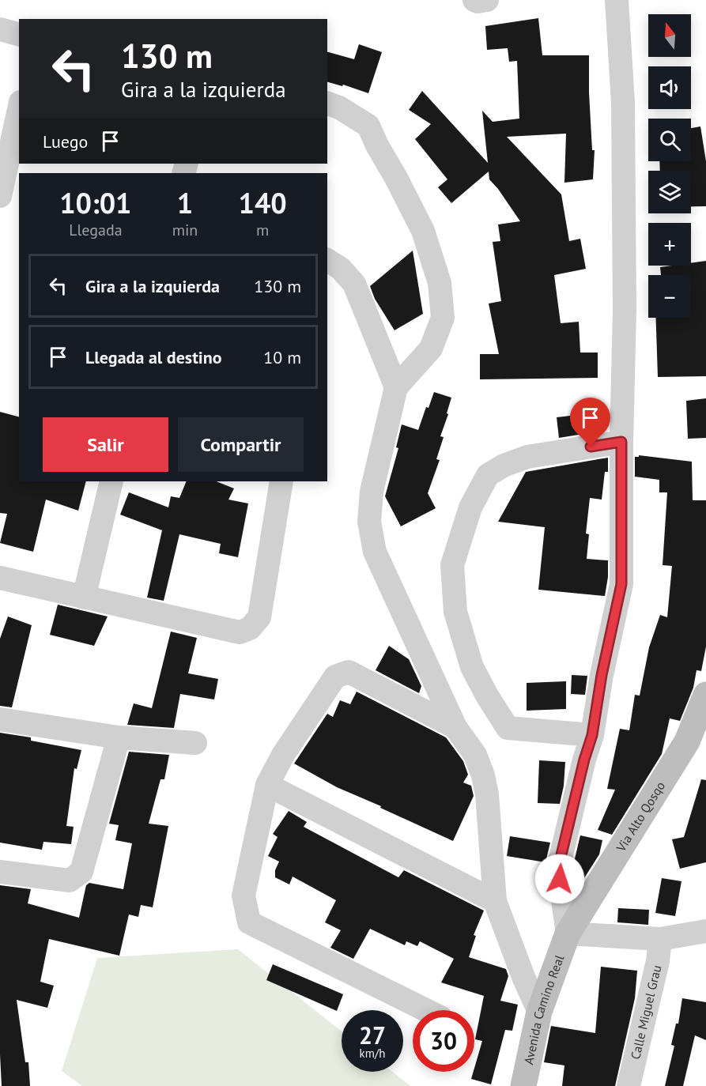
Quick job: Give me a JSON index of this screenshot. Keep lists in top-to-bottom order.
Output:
{
  "streets": {
    "street": ["Via Alto Qosqo", "Avenida Camino Real", "Calle Miguel Grau"]
  },
  "crossings": [
    ["Via Alto Qosqo", "Avenida Camino Real"]
  ],
  "north": "top",
  "page": {
    "map_buttons": ["+", "−"],
    "turn": ["130 m", "Gira a la izquierda"],
    "then": "Luego",
    "eta": [
      "10:01",
      "Llegada",
      "1",
      "min",
      "140",
      "m"
    ],
    "list": [
      {
        "name": "Gira a la izquierda",
        "value": "130 m"
      },
      {
        "name": "Llegada al destino",
        "value": "10 m"
      }
    ],
    "buttons": ["Salir", "Compartir"],
    "speed": "27 km/h",
    "limit": "30"
  }
}
